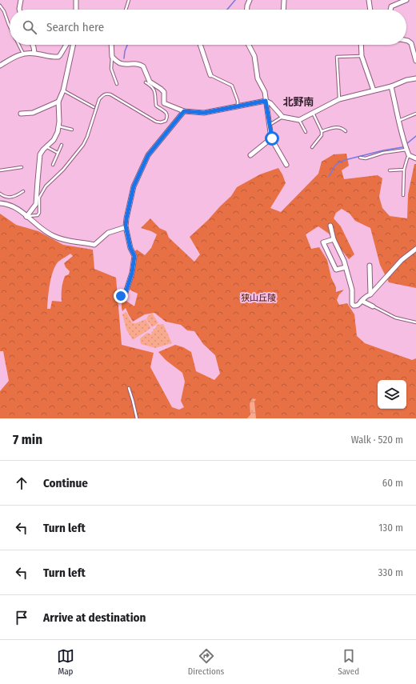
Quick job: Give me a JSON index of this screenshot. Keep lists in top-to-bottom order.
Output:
{
  "districts": ["北野南"],
  "parks": ["狭山丘陵"],
  "page": {
    "search": "Search here",
    "heading": ["7 min", "Walk · 520 m"],
    "list": [
      ["Continue", "60 m"],
      ["Turn left", "130 m"],
      ["Turn left", "330 m"],
      "Arrive at destination"
    ],
    "nav": ["Map", "Directions", "Saved"]
  }
}
